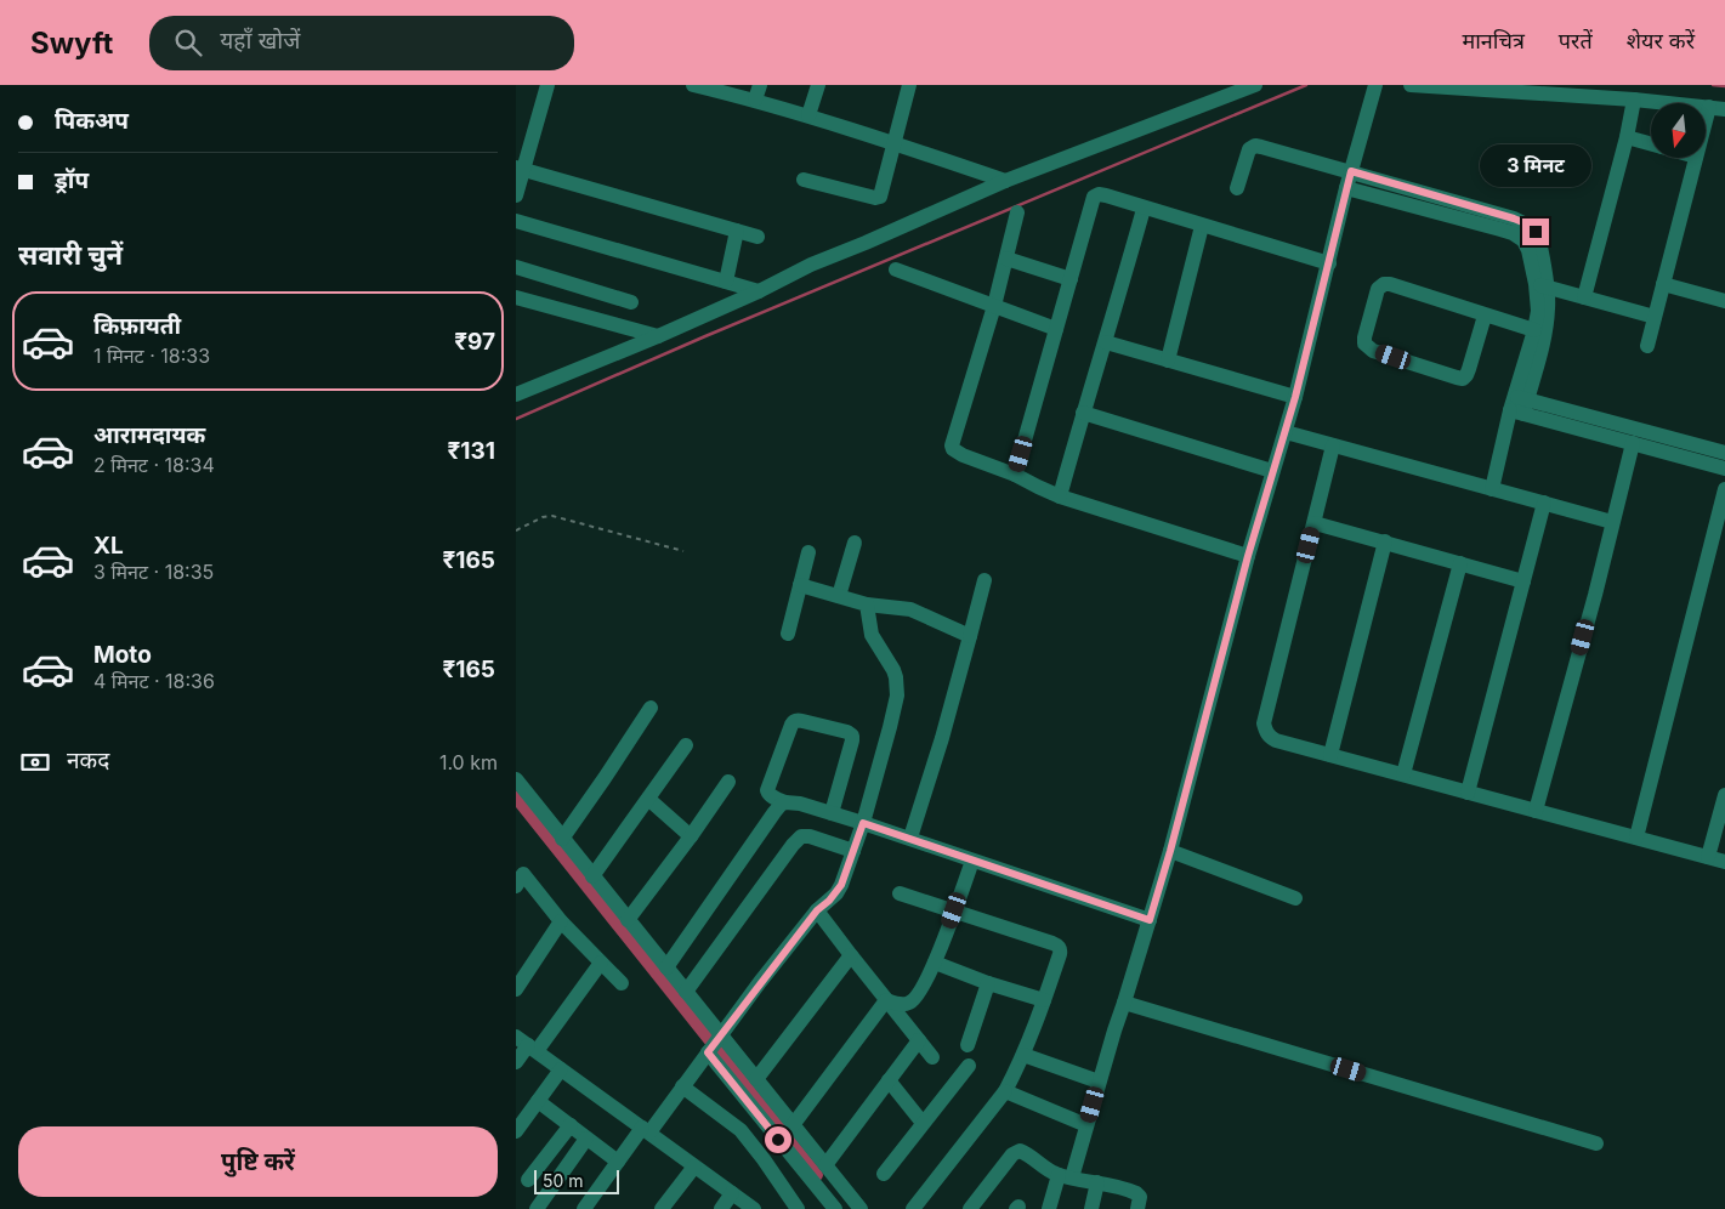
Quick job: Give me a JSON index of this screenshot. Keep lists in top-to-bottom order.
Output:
{
  "scale_bar": "50 m",
  "north": "bottom",
  "page": {
    "header": "Swyft",
    "search": "यहाँ खोजें",
    "nav": ["मानचित्र", "परतें", "शेयर करें"],
    "banner": ["पिकअप", "ड्रॉप"],
    "bubble": "3 मिनट",
    "heading": "सवारी चुनें",
    "list": [
      {
        "name": "किफ़ायती",
        "note": "1 मिनट · 18:33",
        "value": "₹97"
      },
      {
        "name": "आरामदायक",
        "note": "2 मिनट · 18:34",
        "value": "₹131"
      },
      {
        "name": "XL",
        "note": "3 मिनट · 18:35",
        "value": "₹165"
      },
      {
        "name": "Moto",
        "note": "4 मिनट · 18:36",
        "value": "₹165"
      }
    ],
    "pay": ["नकद", "1.0 km"],
    "buttons": "पुष्टि करें",
    "scale": "50 m"
  }
}
